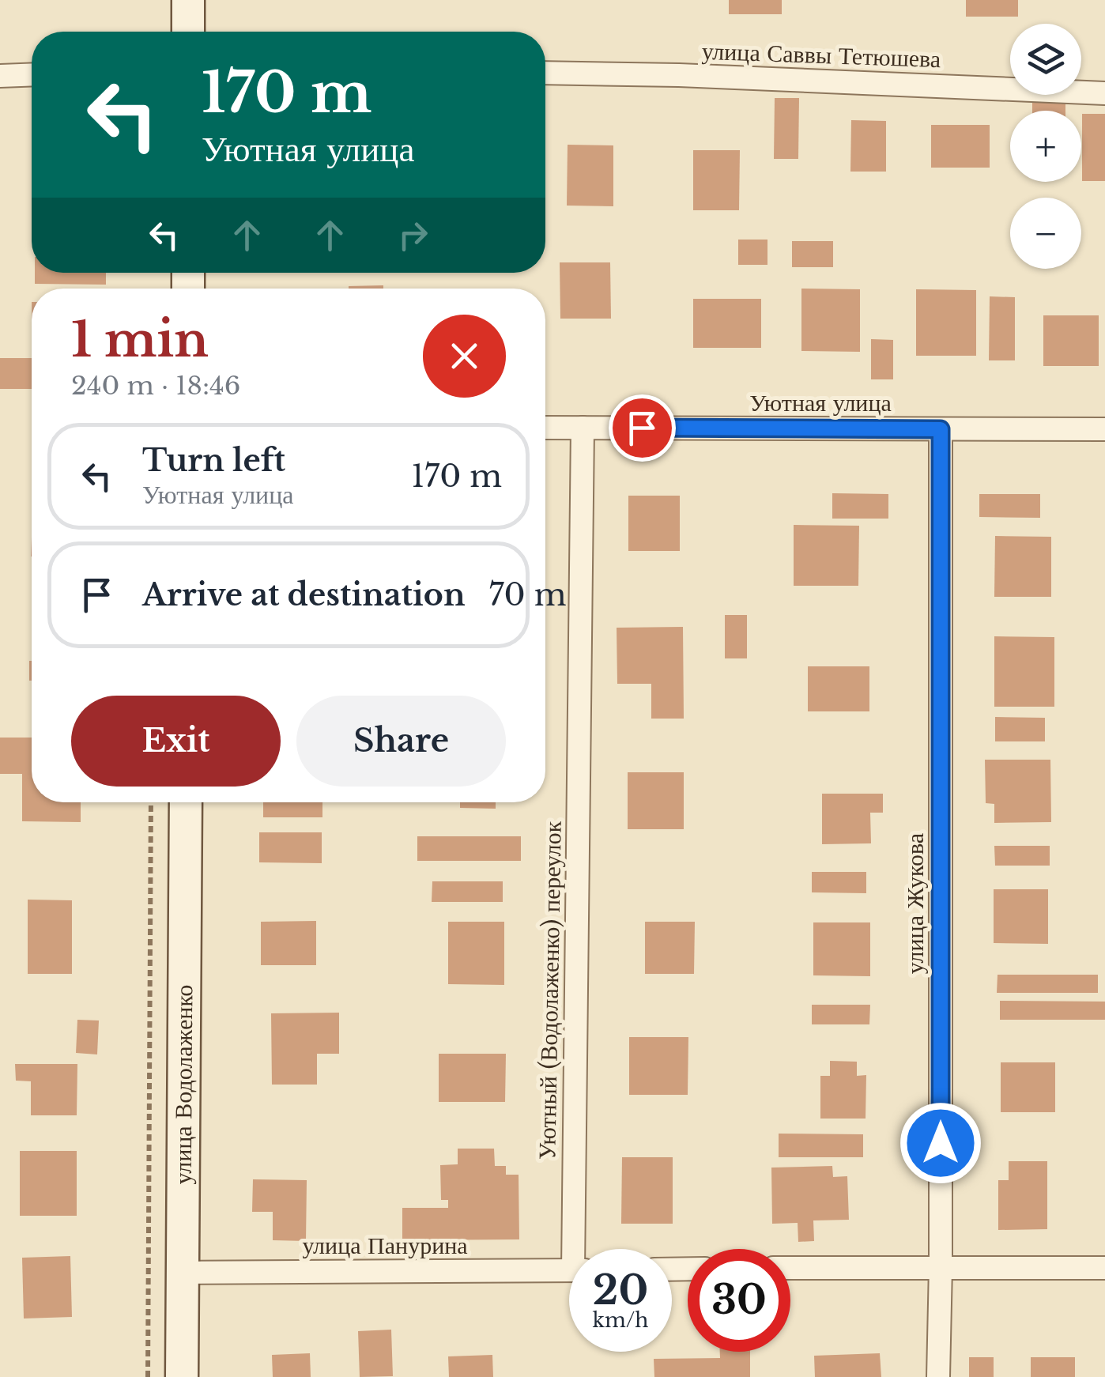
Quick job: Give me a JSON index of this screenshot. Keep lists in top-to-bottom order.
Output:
{
  "streets": {
    "main road": ["улица Водолаженко"],
    "street": [
      "улица Саввы Тетюшева",
      "Уютная улица",
      "улица Жукова",
      "Уютный (Водолаженко) переулок",
      "улица Панурина"
    ]
  },
  "crossings": [
    ["Уютная улица", "улица Жукова"],
    ["Уютная улица", "Уютный (Водолаженко) переулок"],
    ["улица Водолаженко", "улица Панурина"]
  ],
  "page": {
    "map_buttons": ["+", "−"],
    "turn": ["170 m", "Уютная улица"],
    "heading": ["1 min", "240 m · 18:46"],
    "list": [
      {
        "name": "Turn left",
        "note": "Уютная улица",
        "value": "170 m"
      },
      {
        "name": "Arrive at destination",
        "value": "70 m"
      }
    ],
    "buttons": ["Exit", "Share"],
    "speed": "20 km/h",
    "limit": "30"
  }
}
